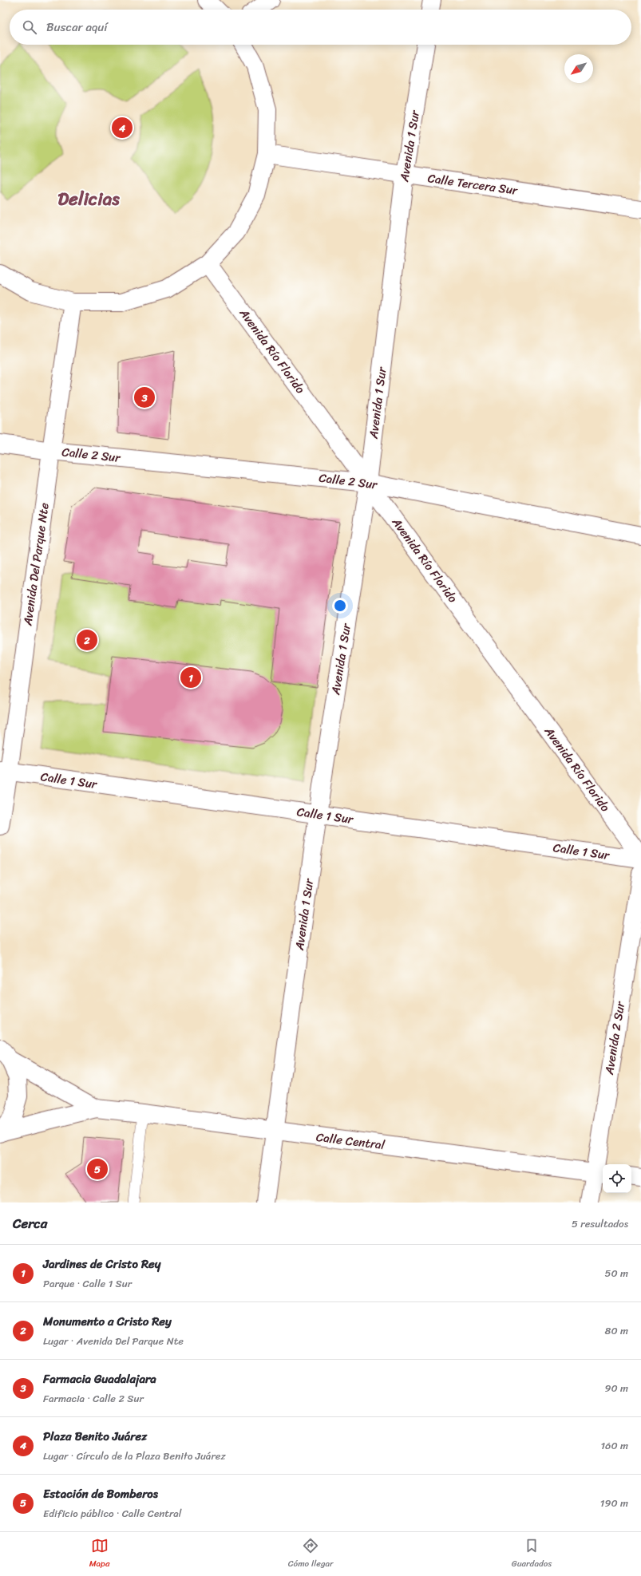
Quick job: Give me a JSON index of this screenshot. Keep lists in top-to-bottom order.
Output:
{
  "streets": {
    "street": [
      "Avenida 1 Sur",
      "Calle Tercera Sur",
      "Avenida Río Florido",
      "Calle 2 Sur",
      "Avenida Del Parque Nte",
      "Calle 1 Sur",
      "Avenida 2 Sur",
      "Calle Central"
    ]
  },
  "crossings": [
    ["Avenida 1 Sur", "Calle Tercera Sur"],
    ["Avenida 1 Sur", "Avenida Río Florido"],
    ["Avenida 1 Sur", "Calle 2 Sur"],
    ["Avenida 1 Sur", "Calle 1 Sur"],
    ["Avenida 1 Sur", "Calle Central"],
    ["Avenida Río Florido", "Calle 2 Sur"],
    ["Calle 2 Sur", "Avenida Del Parque Nte"],
    ["Avenida Del Parque Nte", "Calle 1 Sur"],
    ["Avenida 2 Sur", "Calle Central"]
  ],
  "districts": ["Delicias"],
  "north": "bottom left",
  "page": {
    "search": "Buscar aquí",
    "pins": [
      "4",
      "3",
      "2",
      "1",
      "5"
    ],
    "heading": ["Cerca", "5 resultados"],
    "list": [
      {
        "mark": "1",
        "name": "Jardines de Cristo Rey",
        "note": "Parque · Calle 1 Sur",
        "value": "50 m"
      },
      {
        "mark": "2",
        "name": "Monumento a Cristo Rey",
        "note": "Lugar · Avenida Del Parque Nte",
        "value": "80 m"
      },
      {
        "mark": "3",
        "name": "Farmacia Guadalajara",
        "note": "Farmacia · Calle 2 Sur",
        "value": "90 m"
      },
      {
        "mark": "4",
        "name": "Plaza Benito Juárez",
        "note": "Lugar · Círculo de la Plaza Benito Juárez",
        "value": "160 m"
      },
      {
        "mark": "5",
        "name": "Estación de Bomberos",
        "note": "Edificio público · Calle Central",
        "value": "190 m"
      }
    ],
    "nav": ["Mapa", "Cómo llegar", "Guardados"]
  }
}
